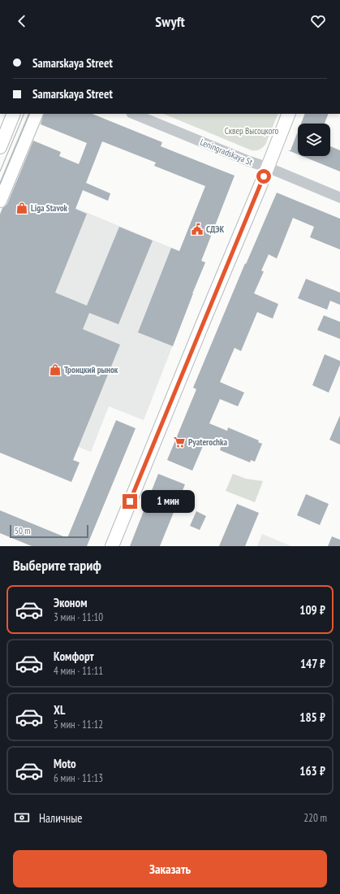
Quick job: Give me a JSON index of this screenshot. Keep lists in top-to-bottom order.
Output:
{
  "streets": {
    "street": ["Leningradskaya St"]
  },
  "parks": ["Сквер Высоцкого"],
  "places": {
    "shop": ["Liga Stavok", "Троицкий рынок"],
    "public building": ["СДЭК"],
    "supermarket": ["Pyaterochka"]
  },
  "scale_bar": "50 m",
  "page": {
    "header": "Swyft",
    "banner": ["Samarskaya Street", "Samarskaya Street"],
    "bubble": "1 мин",
    "scale": "50 m",
    "heading": "Выберите тариф",
    "list": [
      {
        "name": "Эконом",
        "note": "3 мин · 11:10",
        "value": "109 ₽"
      },
      {
        "name": "Комфорт",
        "note": "4 мин · 11:11",
        "value": "147 ₽"
      },
      {
        "name": "XL",
        "note": "5 мин · 11:12",
        "value": "185 ₽"
      },
      {
        "name": "Moto",
        "note": "6 мин · 11:13",
        "value": "163 ₽"
      }
    ],
    "pay": ["Наличные", "220 m"],
    "buttons": "Заказать"
  }
}
